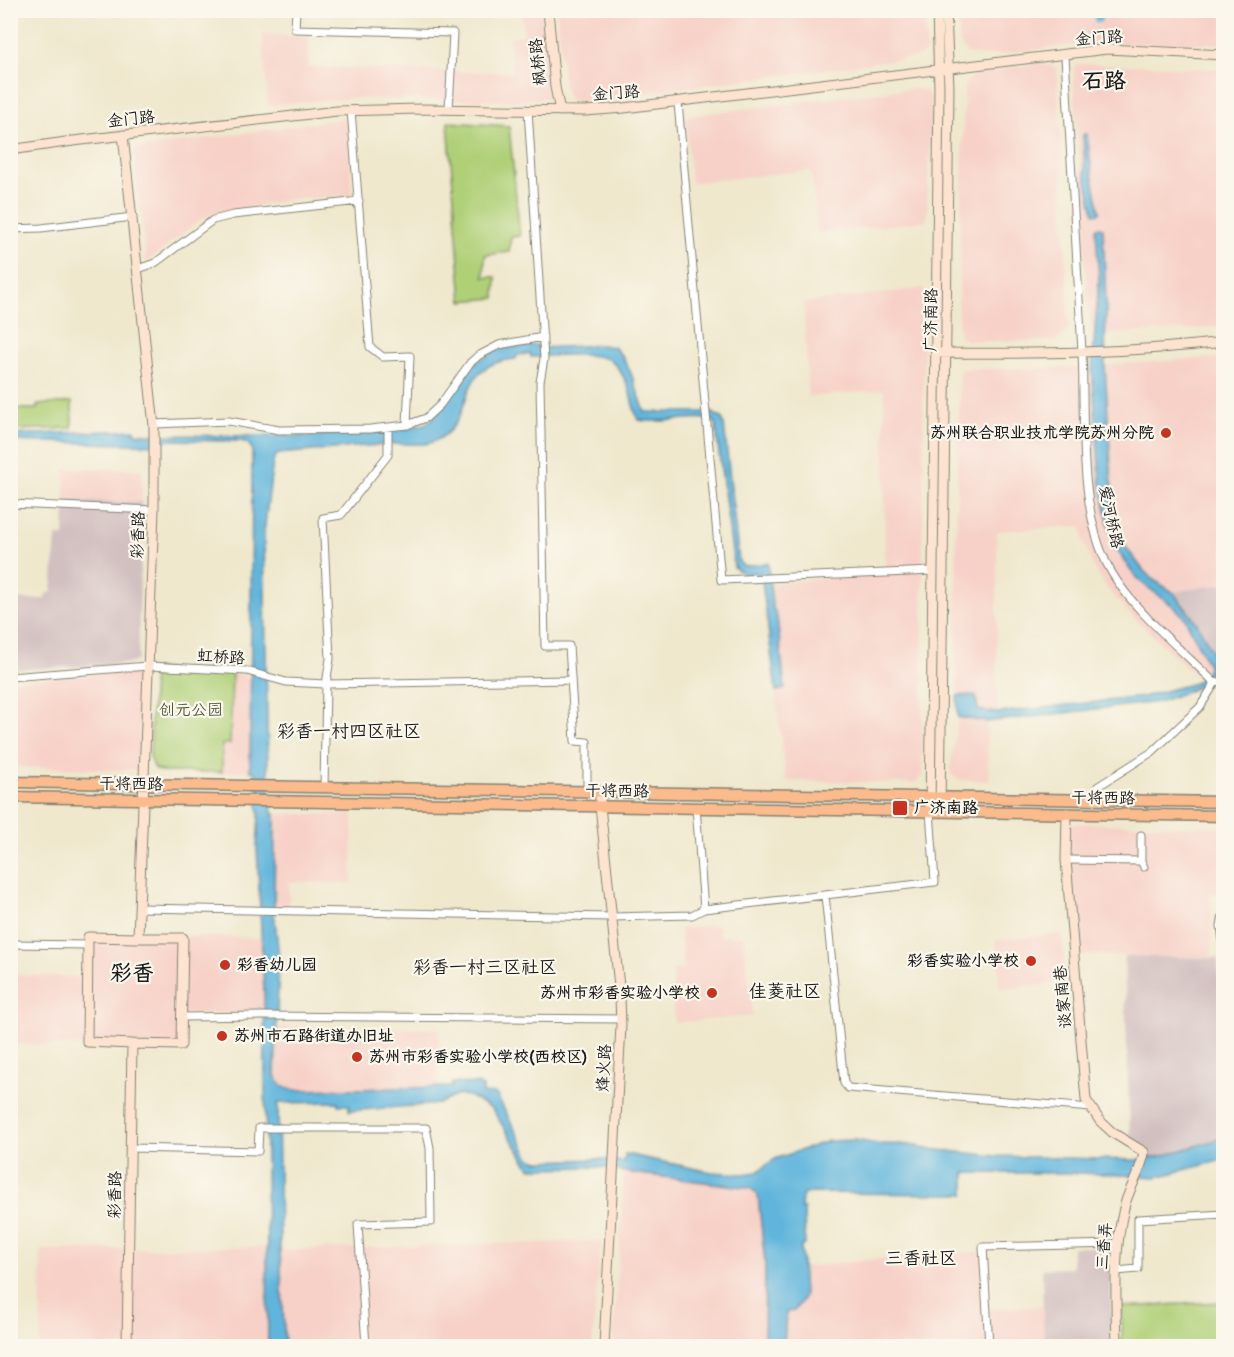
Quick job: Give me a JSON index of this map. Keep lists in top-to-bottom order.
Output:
{
  "streets": {
    "main road": ["干将西路"],
    "street": [
      "金门路",
      "枫桥路",
      "广济南路",
      "爱河桥路",
      "彩香路",
      "虹桥路",
      "谈家南巷",
      "烽火路",
      "三香弄"
    ]
  },
  "crossings": [
    ["金门路", "枫桥路"],
    ["金门路", "广济南路"],
    ["金门路", "爱河桥路"],
    ["金门路", "彩香路"],
    ["广济南路", "干将西路"],
    ["彩香路", "虹桥路"],
    ["彩香路", "干将西路"],
    ["干将西路", "谈家南巷"],
    ["干将西路", "烽火路"],
    ["谈家南巷", "三香弄"]
  ],
  "districts": [
    "石路",
    "彩香一村四区社区",
    "彩香一村三区社区",
    "彩香",
    "佳菱社区",
    "三香社区"
  ],
  "parks": ["创元公园"],
  "places": {
    "other": [
      "苏州联合职业技术学院苏州分院",
      "彩香实验小学校",
      "彩香幼儿园",
      "苏州市彩香实验小学校",
      "苏州市石路街道办旧址",
      "苏州市彩香实验小学校(西校区)"
    ],
    "transit": ["广济南路"]
  }
}
